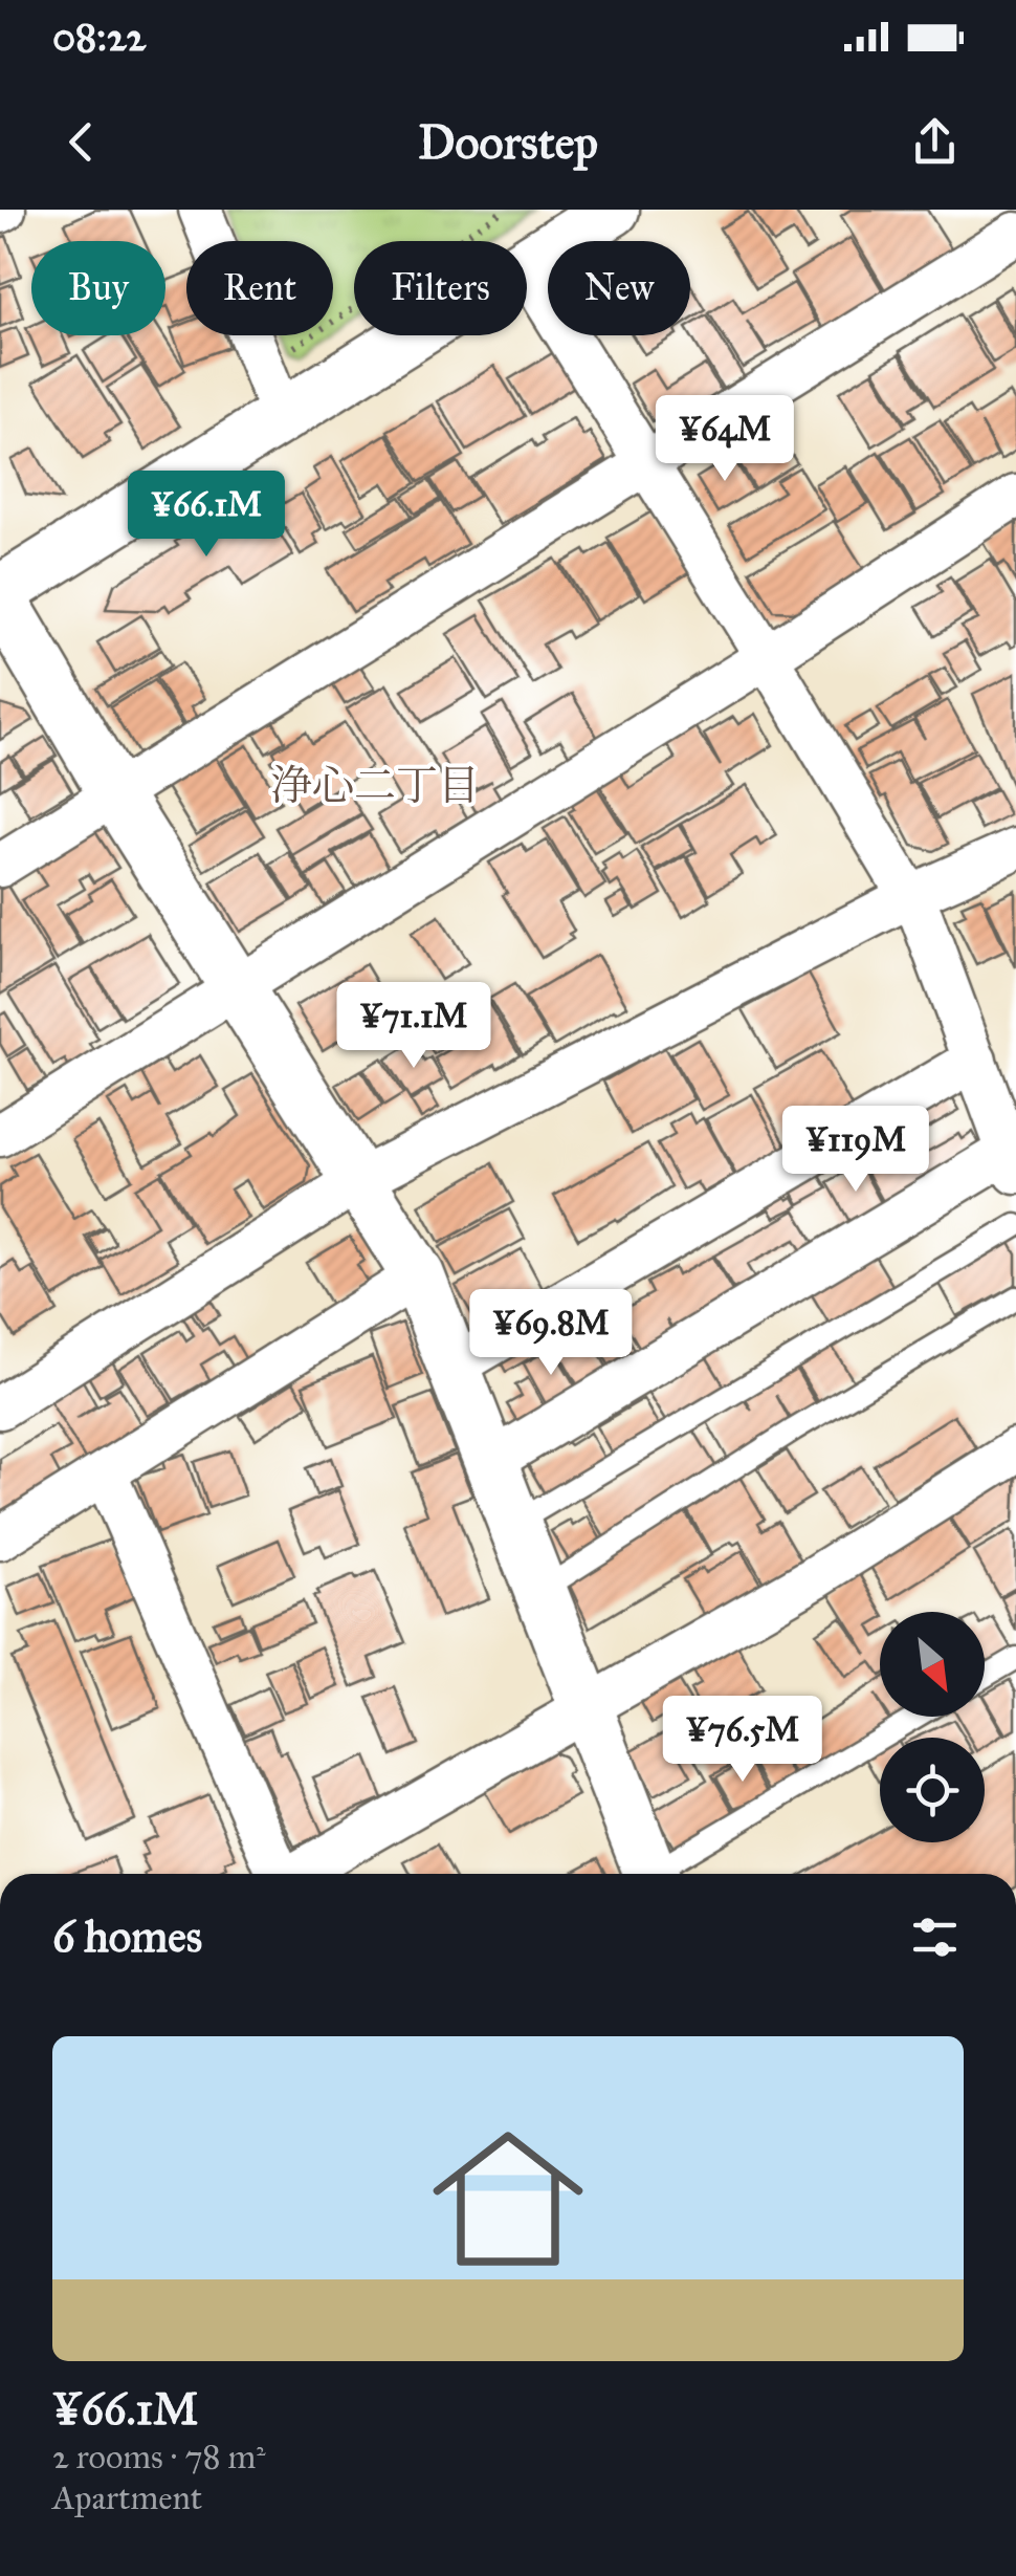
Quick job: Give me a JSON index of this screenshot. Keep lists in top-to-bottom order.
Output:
{
  "districts": ["浄心二丁目"],
  "north": "bottom right",
  "page": {
    "status": "08:22",
    "header": "Doorstep",
    "chip": [
      "Buy",
      "Rent",
      "Filters",
      "New"
    ],
    "price": [
      "¥64M",
      "¥66.1M",
      "¥71.1M",
      "¥119M",
      "¥69.8M",
      "¥76.5M"
    ],
    "heading": "6 homes",
    "list": [
      {
        "name": "¥66.1M",
        "note": "2 rooms · 78 m² · Apartment"
      }
    ]
  }
}
